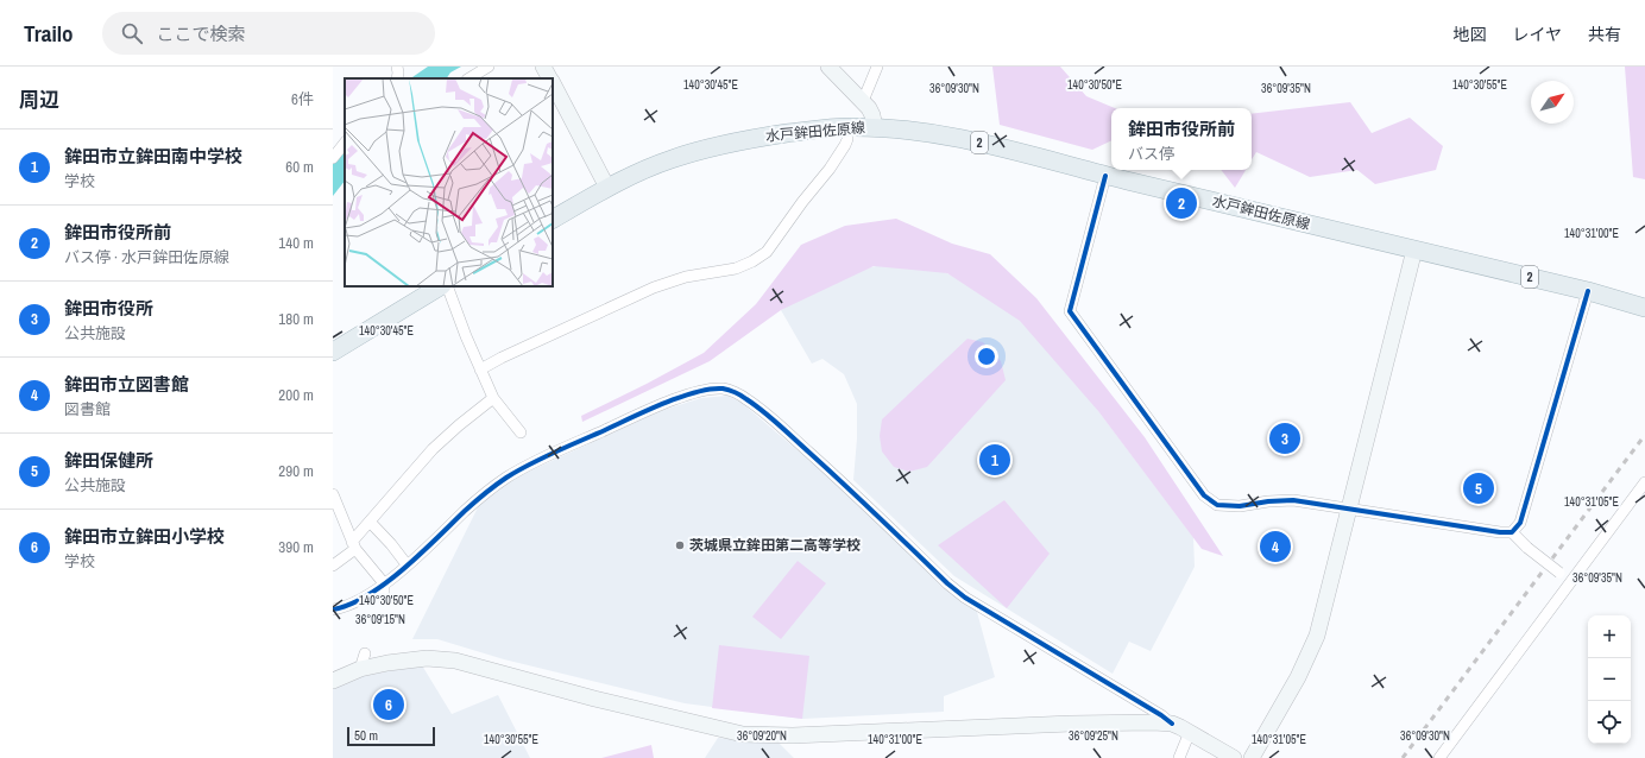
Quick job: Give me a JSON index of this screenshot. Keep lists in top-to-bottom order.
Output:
{
  "streets": {
    "main road": ["水戸鉾田佐原線", "2"]
  },
  "places": ["茨城県立鉾田第二高等学校"],
  "scale_bar": "50 m",
  "north": "top right",
  "page": {
    "header": "Trailo",
    "search": "ここで検索",
    "nav": ["地図", "レイヤ", "共有"],
    "heading": ["周辺", "6件"],
    "popup": ["鉾田市役所前", "バス停"],
    "list": [
      {
        "mark": "1",
        "name": "鉾田市立鉾田南中学校",
        "note": "学校",
        "value": "60 m"
      },
      {
        "mark": "2",
        "name": "鉾田市役所前",
        "note": "バス停 · 水戸鉾田佐原線",
        "value": "140 m"
      },
      {
        "mark": "3",
        "name": "鉾田市役所",
        "note": "公共施設",
        "value": "180 m"
      },
      {
        "mark": "4",
        "name": "鉾田市立図書館",
        "note": "図書館",
        "value": "200 m"
      },
      {
        "mark": "5",
        "name": "鉾田保健所",
        "note": "公共施設",
        "value": "290 m"
      },
      {
        "mark": "6",
        "name": "鉾田市立鉾田小学校",
        "note": "学校",
        "value": "390 m"
      }
    ],
    "pins": [
      "2",
      "3",
      "1",
      "5",
      "4",
      "6"
    ],
    "map_buttons": ["+", "−"],
    "scale": "50 m"
  },
  "coordinates": [
    "140°30'50\"E",
    "140°30'55\"E",
    "140°30'45\"E",
    "36°09'30\"N",
    "36°09'35\"N",
    "140°31'00\"E",
    "140°31'05\"E",
    "36°09'15\"N",
    "36°09'20\"N",
    "36°09'25\"N"
  ]
}
